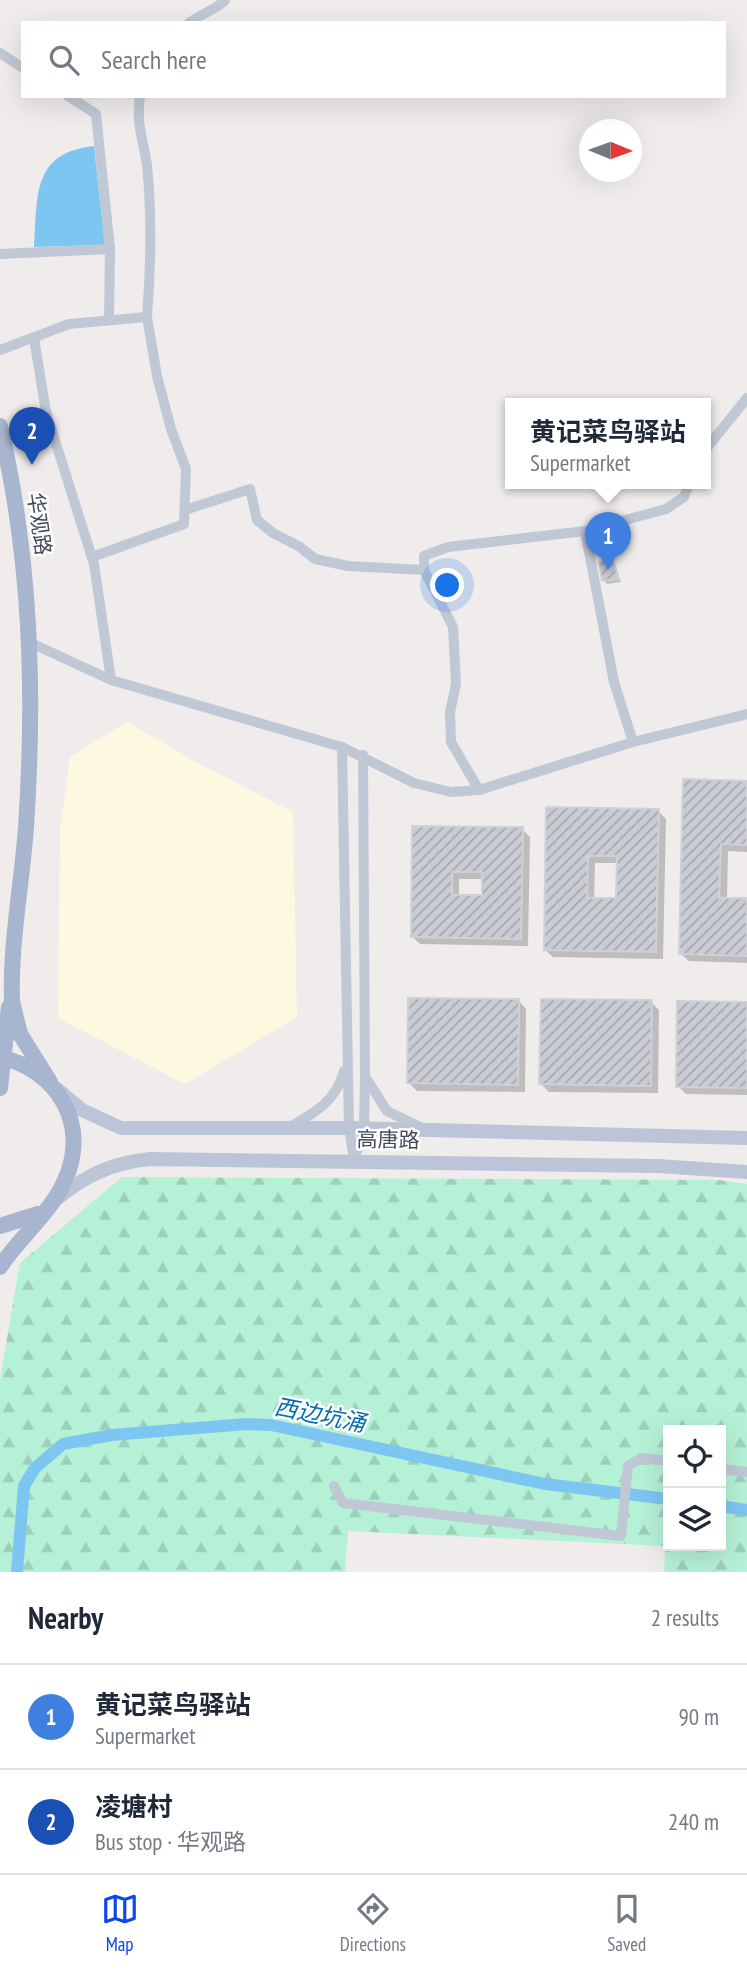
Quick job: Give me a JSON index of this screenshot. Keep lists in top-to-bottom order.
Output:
{
  "streets": {
    "main road": ["华观路"],
    "street": ["高唐路"]
  },
  "crossings": [
    ["华观路", "高唐路"]
  ],
  "water": ["西边坑涌"],
  "north": "right",
  "page": {
    "search": "Search here",
    "popup": ["黄记菜鸟驿站", "Supermarket"],
    "pins": ["2", "1"],
    "heading": ["Nearby", "2 results"],
    "list": [
      {
        "mark": "1",
        "name": "黄记菜鸟驿站",
        "note": "Supermarket",
        "value": "90 m"
      },
      {
        "mark": "2",
        "name": "凌塘村",
        "note": "Bus stop · 华观路",
        "value": "240 m"
      }
    ],
    "nav": ["Map", "Directions", "Saved"]
  }
}
